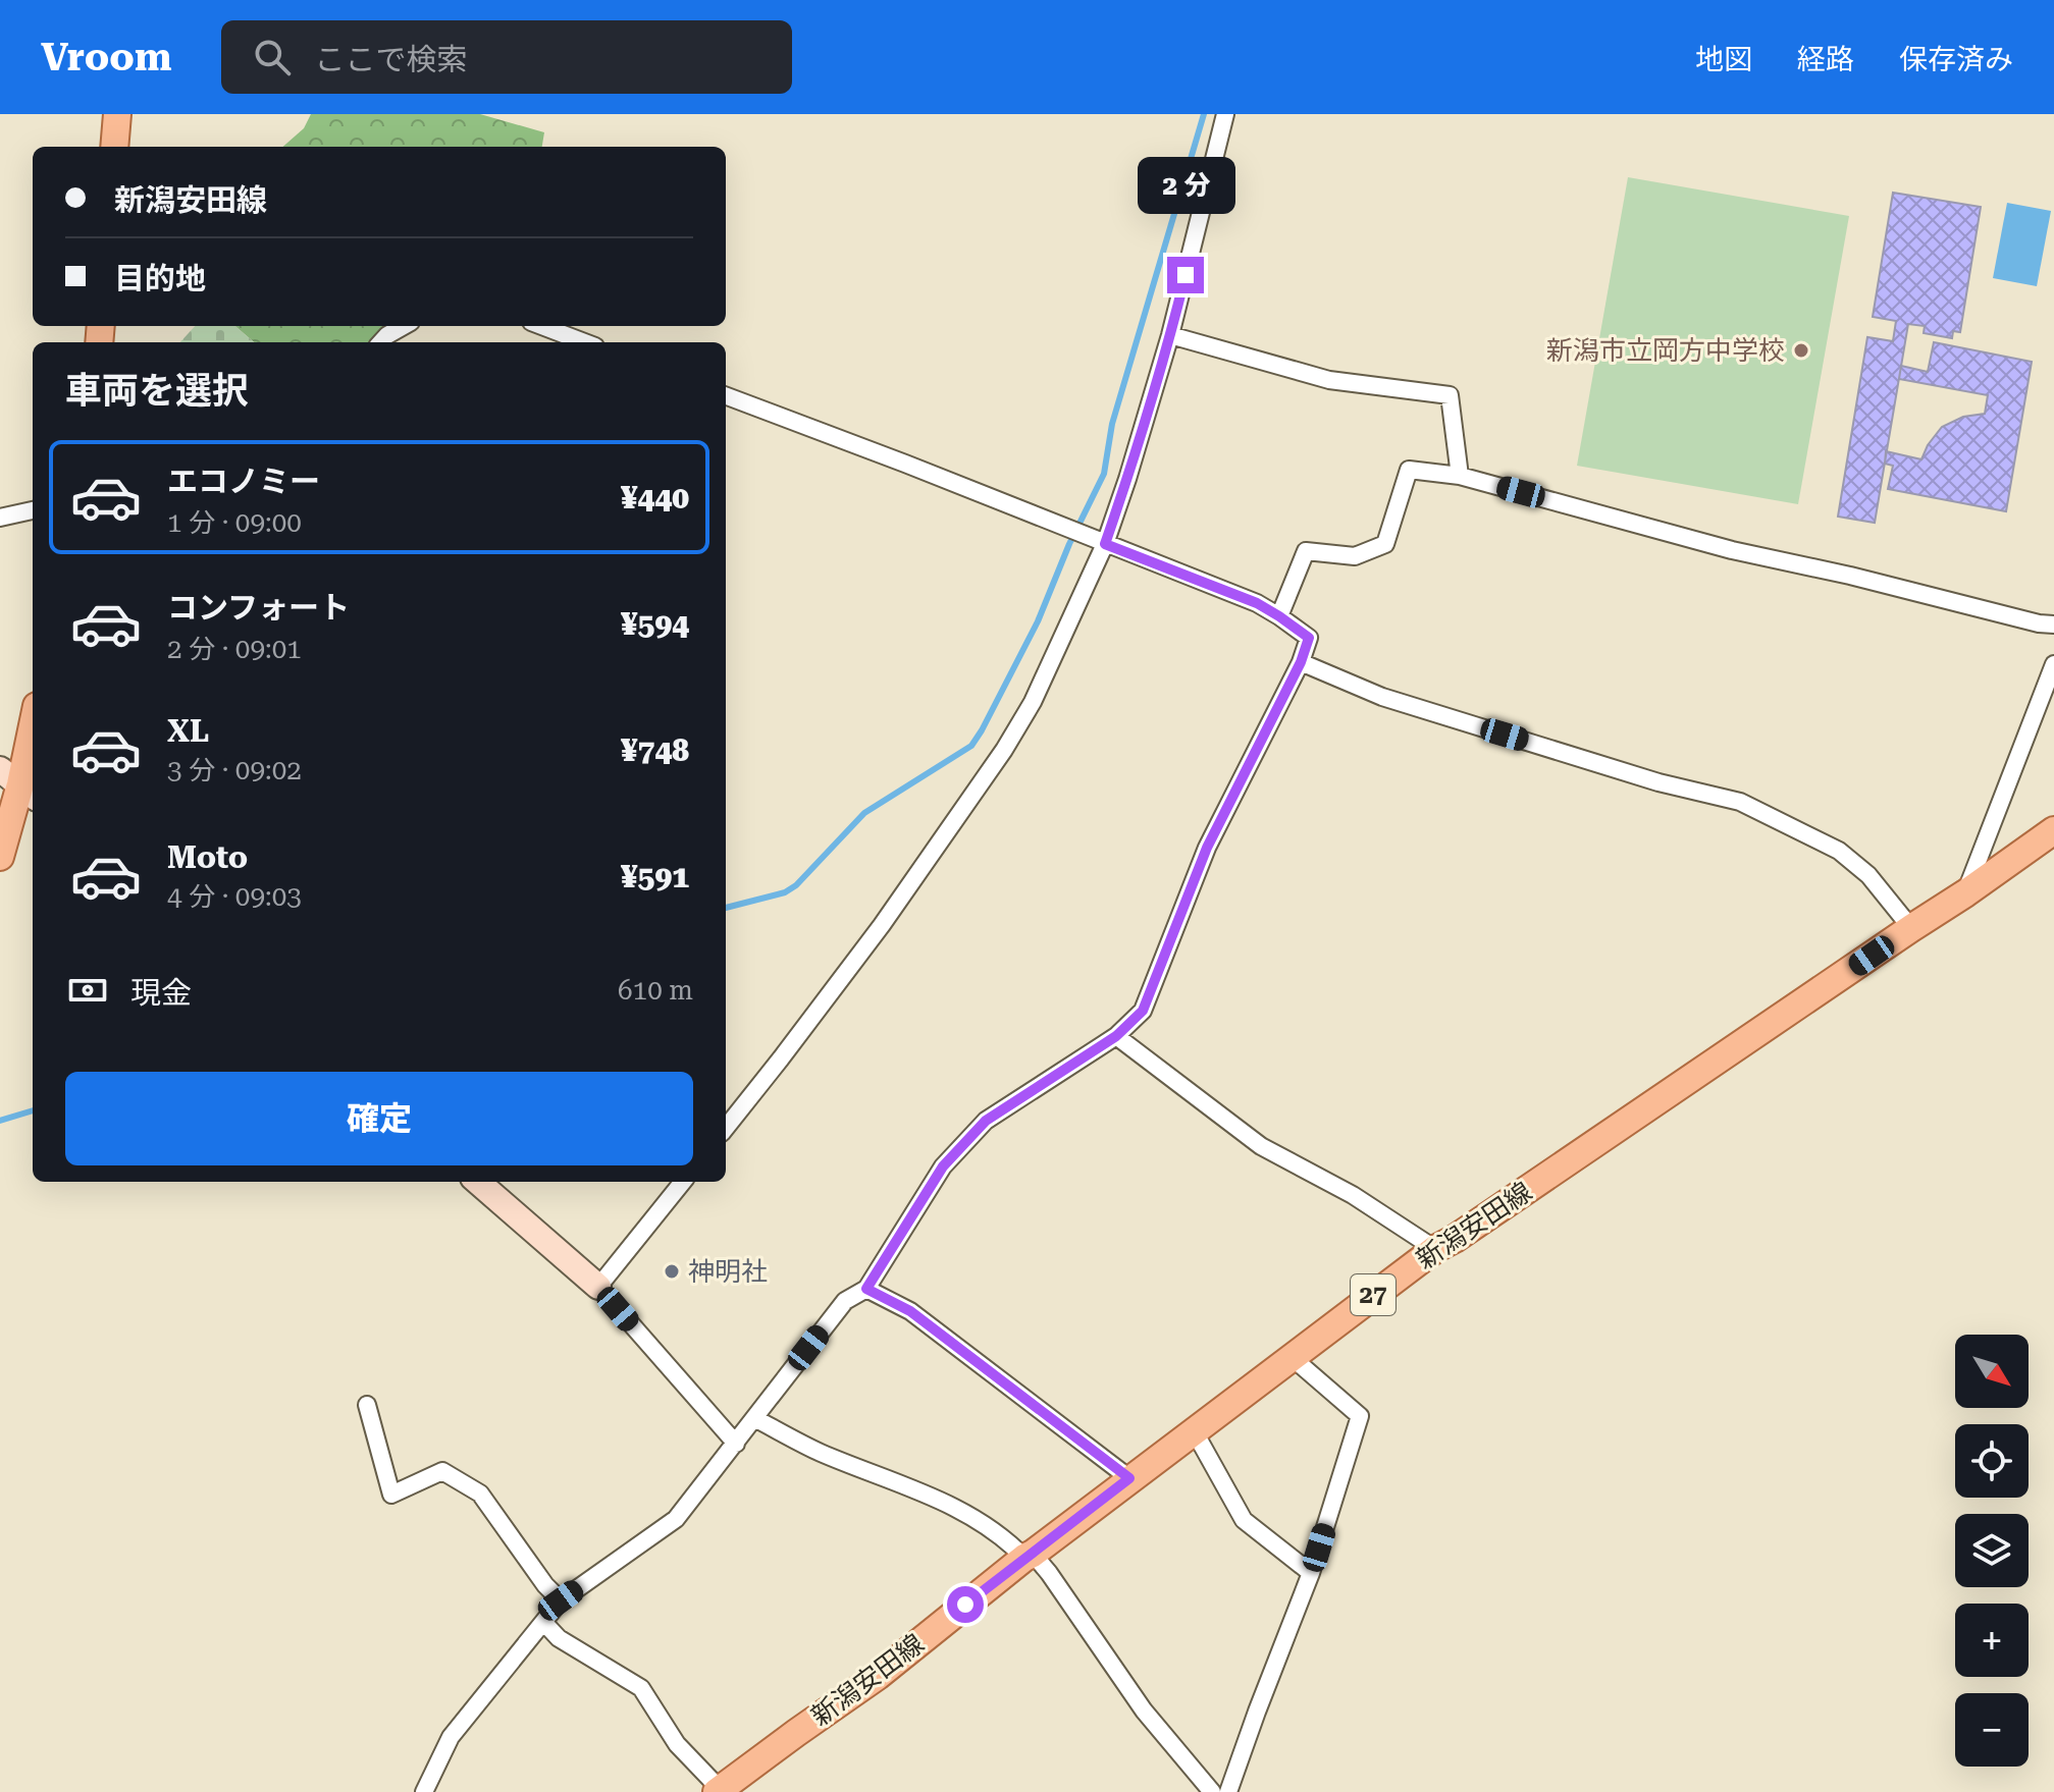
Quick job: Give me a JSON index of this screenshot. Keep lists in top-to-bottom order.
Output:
{
  "streets": {
    "main road": ["新潟安田線", "27"]
  },
  "places": ["新潟市立岡方中学校", "神明社"],
  "north": "bottom right",
  "page": {
    "header": "Vroom",
    "search": "ここで検索",
    "nav": ["地図", "経路", "保存済み"],
    "banner": ["新潟安田線", "目的地"],
    "bubble": "2 分",
    "heading": "車両を選択",
    "list": [
      {
        "name": "エコノミー",
        "note": "1 分 · 09:00",
        "value": "¥440"
      },
      {
        "name": "コンフォート",
        "note": "2 分 · 09:01",
        "value": "¥594"
      },
      {
        "name": "XL",
        "note": "3 分 · 09:02",
        "value": "¥748"
      },
      {
        "name": "Moto",
        "note": "4 分 · 09:03",
        "value": "¥591"
      }
    ],
    "pay": ["現金", "610 m"],
    "buttons": "確定",
    "map_buttons": ["+", "−"]
  }
}
